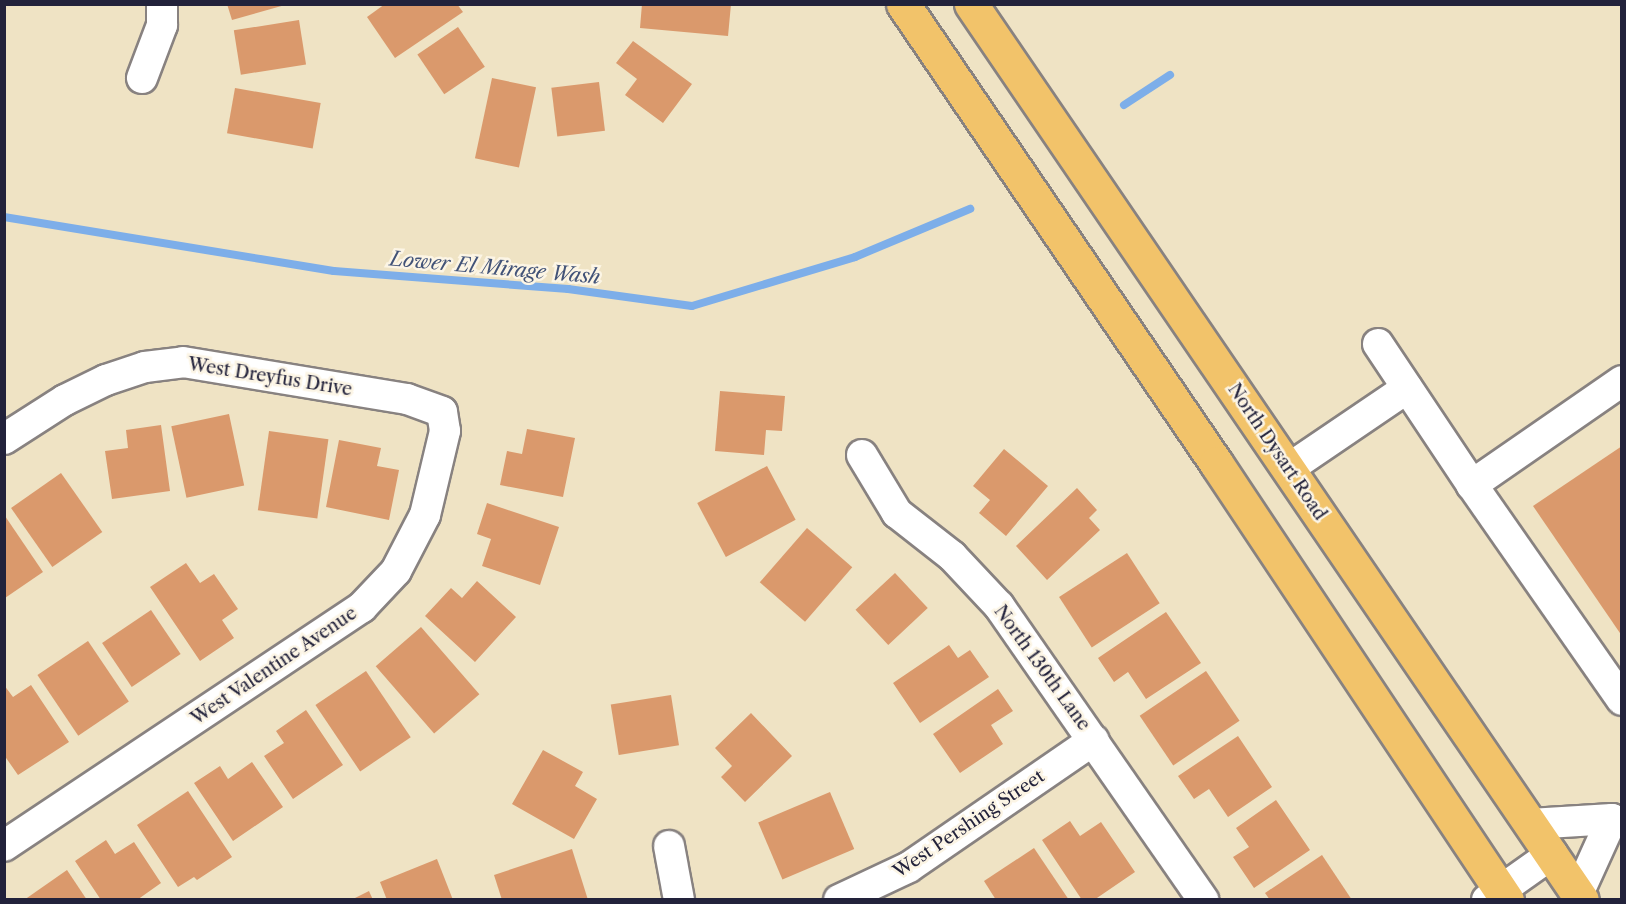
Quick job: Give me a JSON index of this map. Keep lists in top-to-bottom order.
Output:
{
  "streets": {
    "main road": ["North Dysart Road"],
    "street": [
      "West Dreyfus Drive",
      "West Valentine Avenue",
      "North 130th Lane",
      "West Pershing Street"
    ]
  },
  "crossings": [
    ["West Dreyfus Drive", "West Valentine Avenue"],
    ["North 130th Lane", "West Pershing Street"]
  ],
  "water": ["Lower El Mirage Wash"]
}
